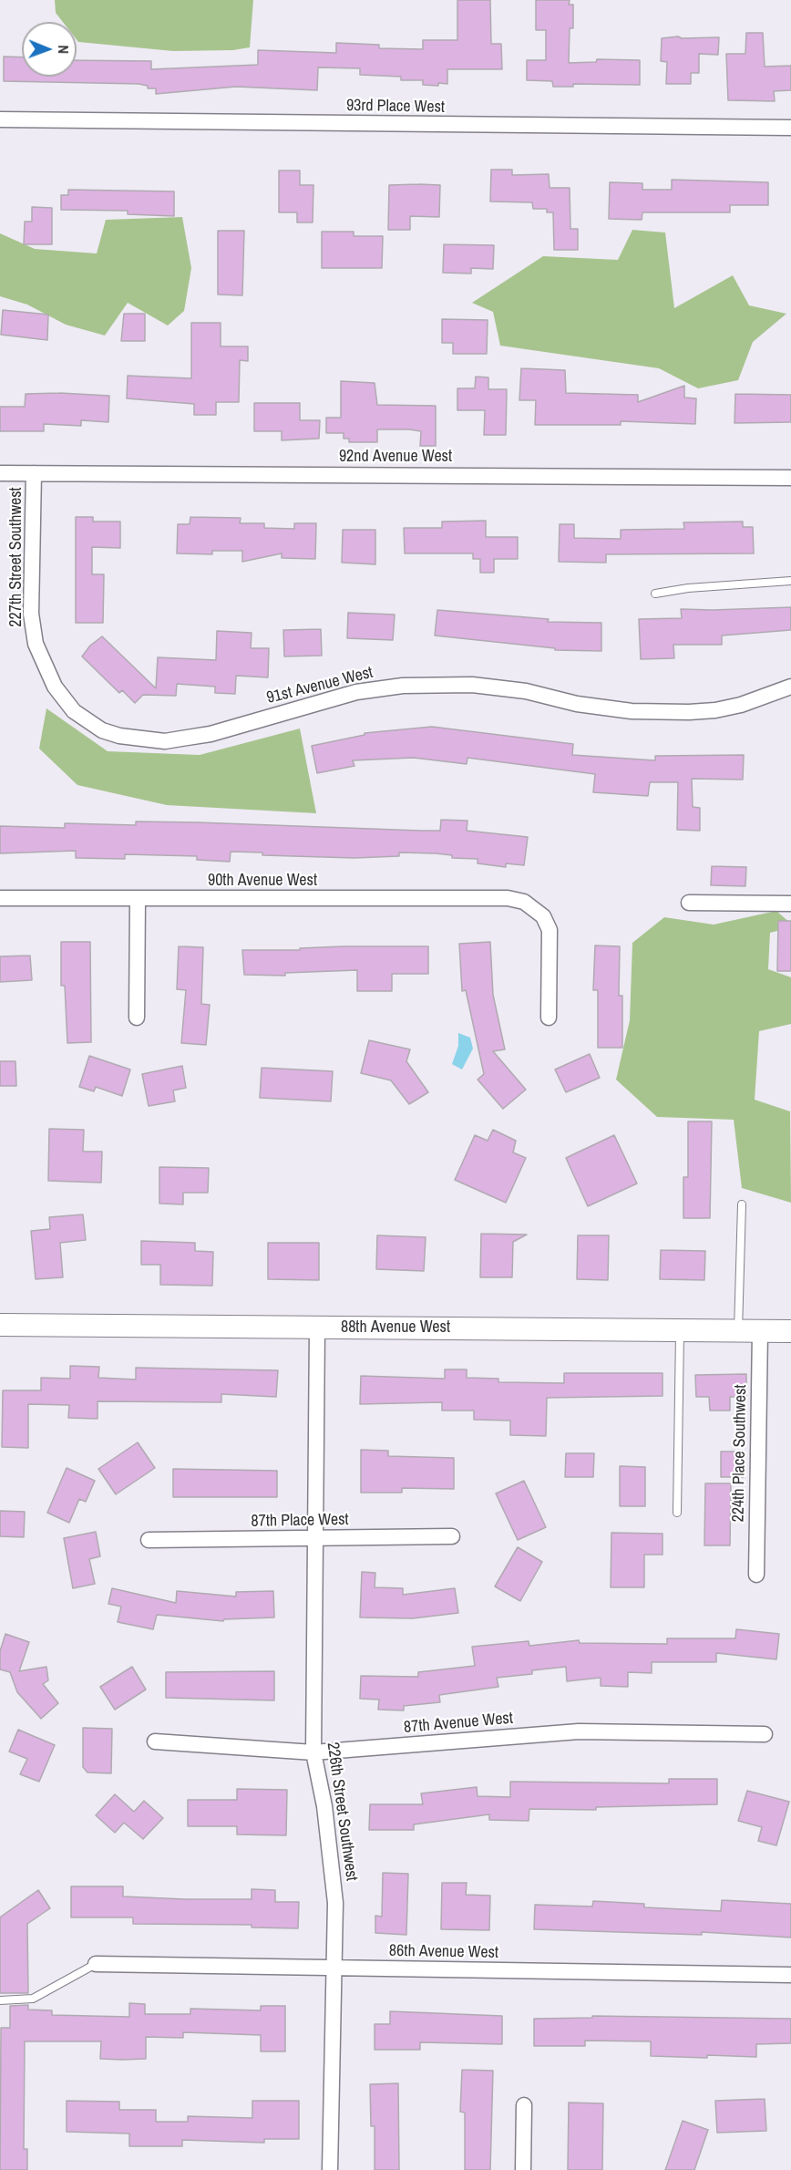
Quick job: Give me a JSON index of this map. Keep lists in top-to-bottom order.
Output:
{
  "streets": {
    "street": [
      "93rd Place West",
      "92nd Avenue West",
      "227th Street Southwest",
      "91st Avenue West",
      "90th Avenue West",
      "88th Avenue West",
      "224th Place Southwest",
      "87th Place West",
      "87th Avenue West",
      "226th Street Southwest",
      "86th Avenue West"
    ]
  },
  "crossings": [
    ["92nd Avenue West", "227th Street Southwest"],
    ["227th Street Southwest", "91st Avenue West"],
    ["88th Avenue West", "224th Place Southwest"],
    ["88th Avenue West", "226th Street Southwest"],
    ["87th Place West", "226th Street Southwest"],
    ["87th Avenue West", "226th Street Southwest"],
    ["226th Street Southwest", "86th Avenue West"]
  ],
  "north": "right"
}
